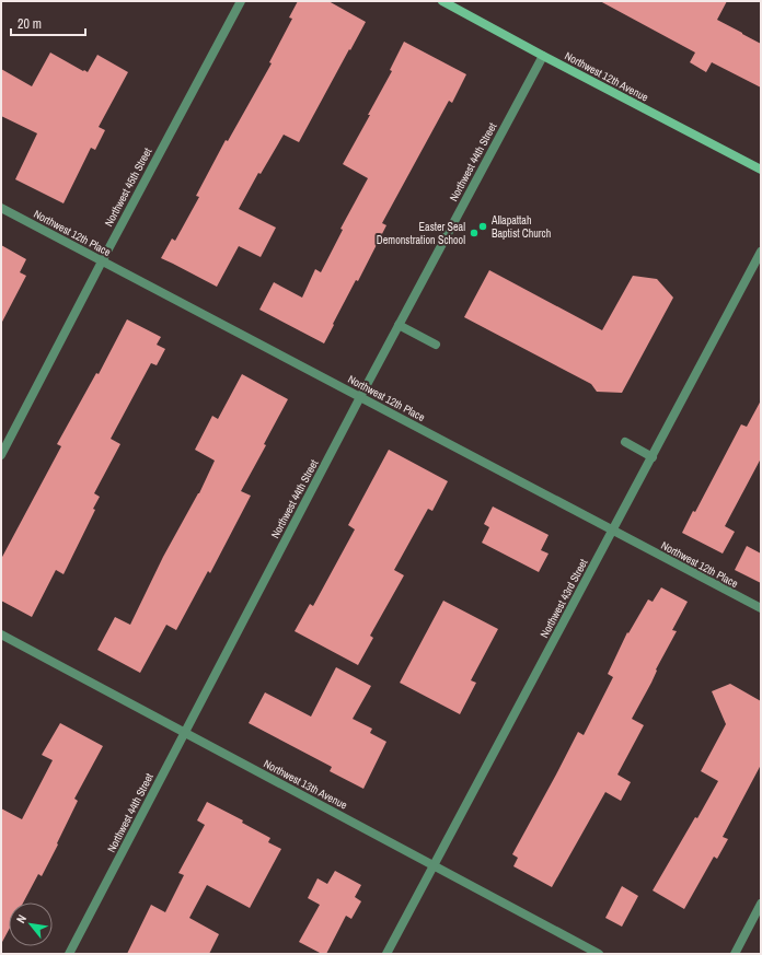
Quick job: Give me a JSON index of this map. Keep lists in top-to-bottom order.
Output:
{
  "streets": {
    "main road": ["Northwest 12th Avenue"],
    "street": [
      "Northwest 44th Street",
      "Northwest 45th Street",
      "Northwest 12th Place",
      "Northwest 43rd Street",
      "Northwest 13th Avenue"
    ]
  },
  "crossings": [
    ["Northwest 12th Avenue", "Northwest 44th Street"],
    ["Northwest 44th Street", "Northwest 12th Place"],
    ["Northwest 44th Street", "Northwest 13th Avenue"],
    ["Northwest 45th Street", "Northwest 12th Place"],
    ["Northwest 12th Place", "Northwest 43rd Street"],
    ["Northwest 43rd Street", "Northwest 13th Avenue"]
  ],
  "places": ["Allapattah Baptist Church", "Easter Seal Demonstration School"],
  "scale_bar": "20 m",
  "north": "top left"
}
